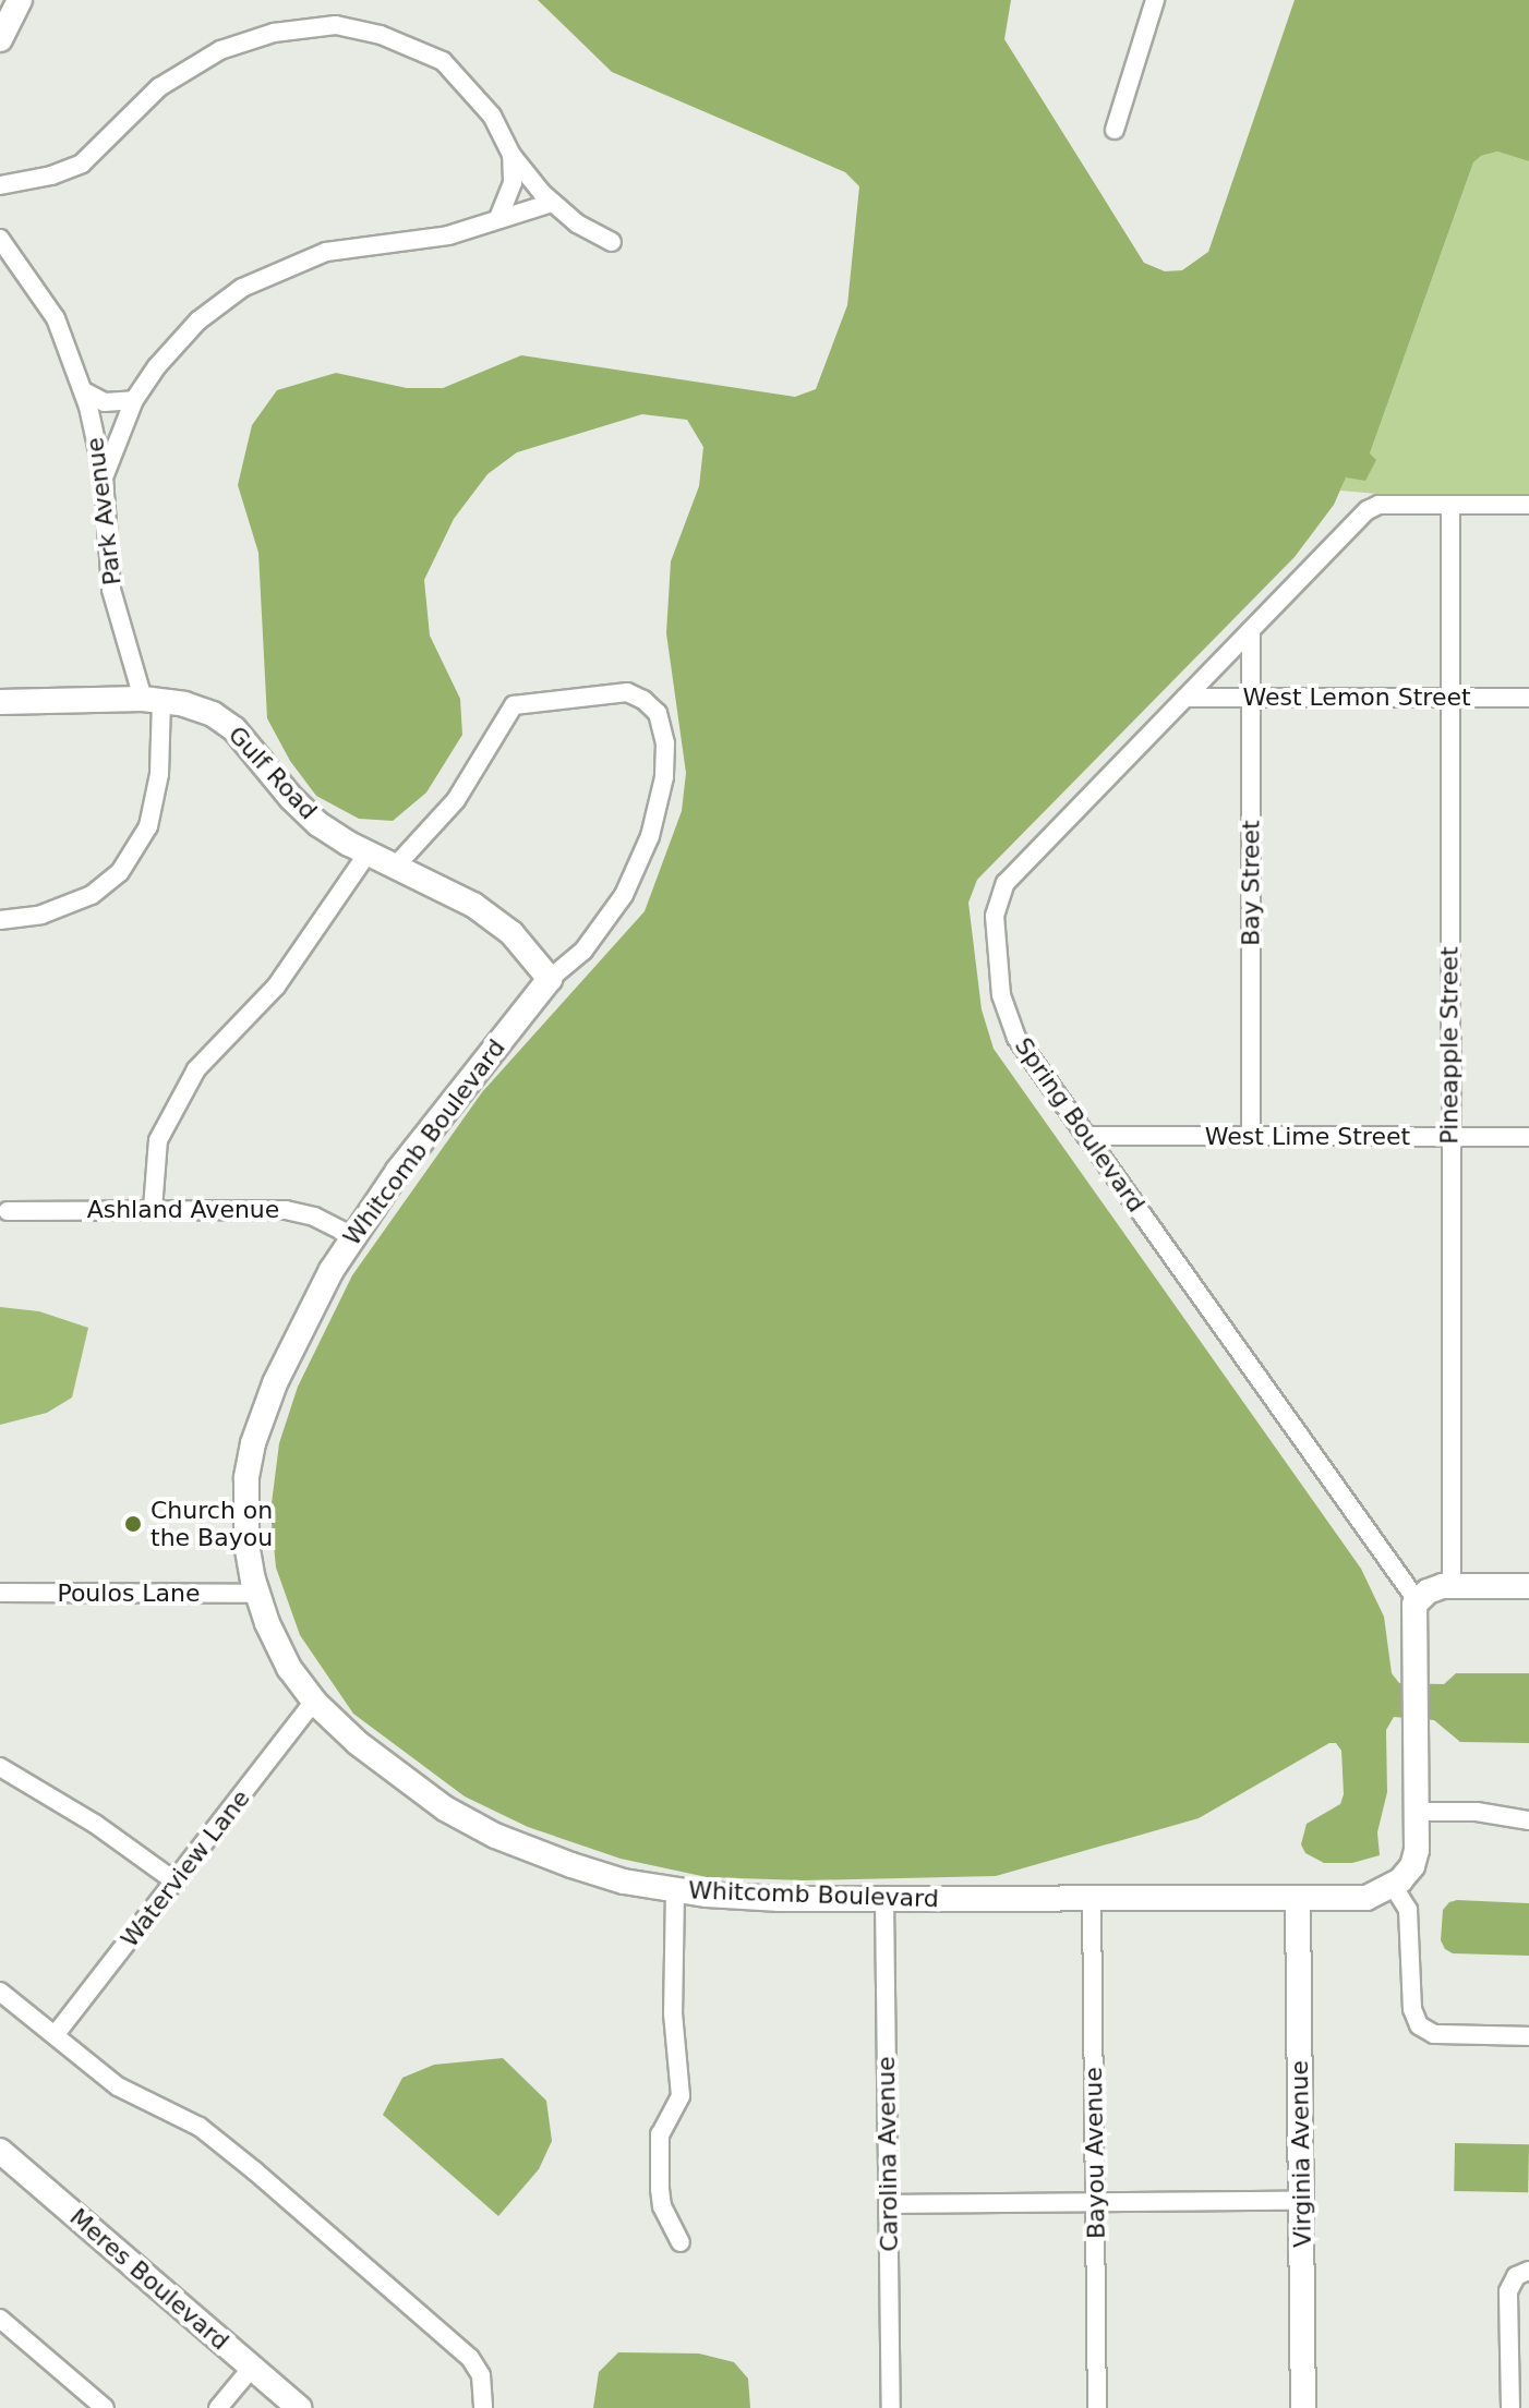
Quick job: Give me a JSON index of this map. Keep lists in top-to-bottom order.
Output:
{
  "streets": {
    "street": [
      "Park Avenue",
      "West Lemon Street",
      "Gulf Road",
      "Bay Street",
      "Pineapple Street",
      "Spring Boulevard",
      "West Lime Street",
      "Whitcomb Boulevard",
      "Ashland Avenue",
      "Poulos Lane",
      "Waterview Lane",
      "Bayou Avenue",
      "Carolina Avenue",
      "Virginia Avenue",
      "Meres Boulevard"
    ]
  },
  "crossings": [
    ["Park Avenue", "Gulf Road"],
    ["West Lemon Street", "Bay Street"],
    ["West Lemon Street", "Pineapple Street"],
    ["West Lemon Street", "Spring Boulevard"],
    ["Gulf Road", "Whitcomb Boulevard"],
    ["Bay Street", "Spring Boulevard"],
    ["Bay Street", "West Lime Street"],
    ["Pineapple Street", "Spring Boulevard"],
    ["Pineapple Street", "West Lime Street"],
    ["Spring Boulevard", "West Lime Street"],
    ["Whitcomb Boulevard", "Ashland Avenue"],
    ["Whitcomb Boulevard", "Poulos Lane"],
    ["Whitcomb Boulevard", "Waterview Lane"],
    ["Whitcomb Boulevard", "Bayou Avenue"],
    ["Whitcomb Boulevard", "Carolina Avenue"],
    ["Whitcomb Boulevard", "Virginia Avenue"]
  ],
  "places": ["Church on the Bayou"]
}
